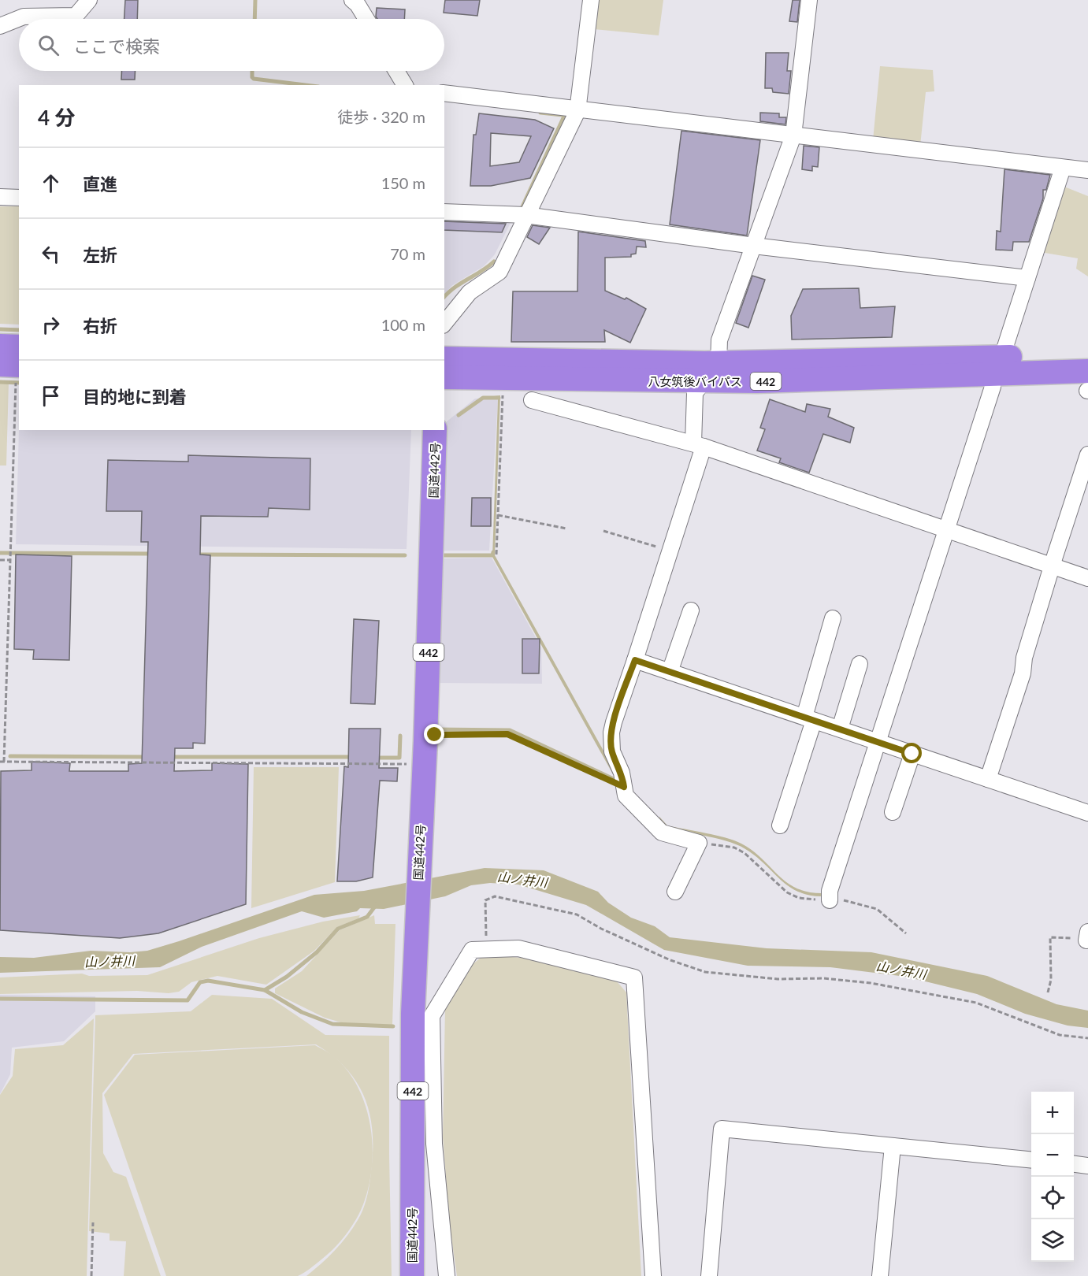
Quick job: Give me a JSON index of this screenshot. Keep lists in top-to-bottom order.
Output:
{
  "streets": {
    "highway": ["八女筑後バイパス", "442", "国道442号"]
  },
  "water": ["山ノ井川"],
  "page": {
    "search": "ここで検索",
    "heading": ["4 分", "徒歩 · 320 m"],
    "list": [
      ["直進", "150 m"],
      ["左折", "70 m"],
      ["右折", "100 m"],
      "目的地に到着"
    ],
    "map_buttons": ["+", "−"]
  }
}
